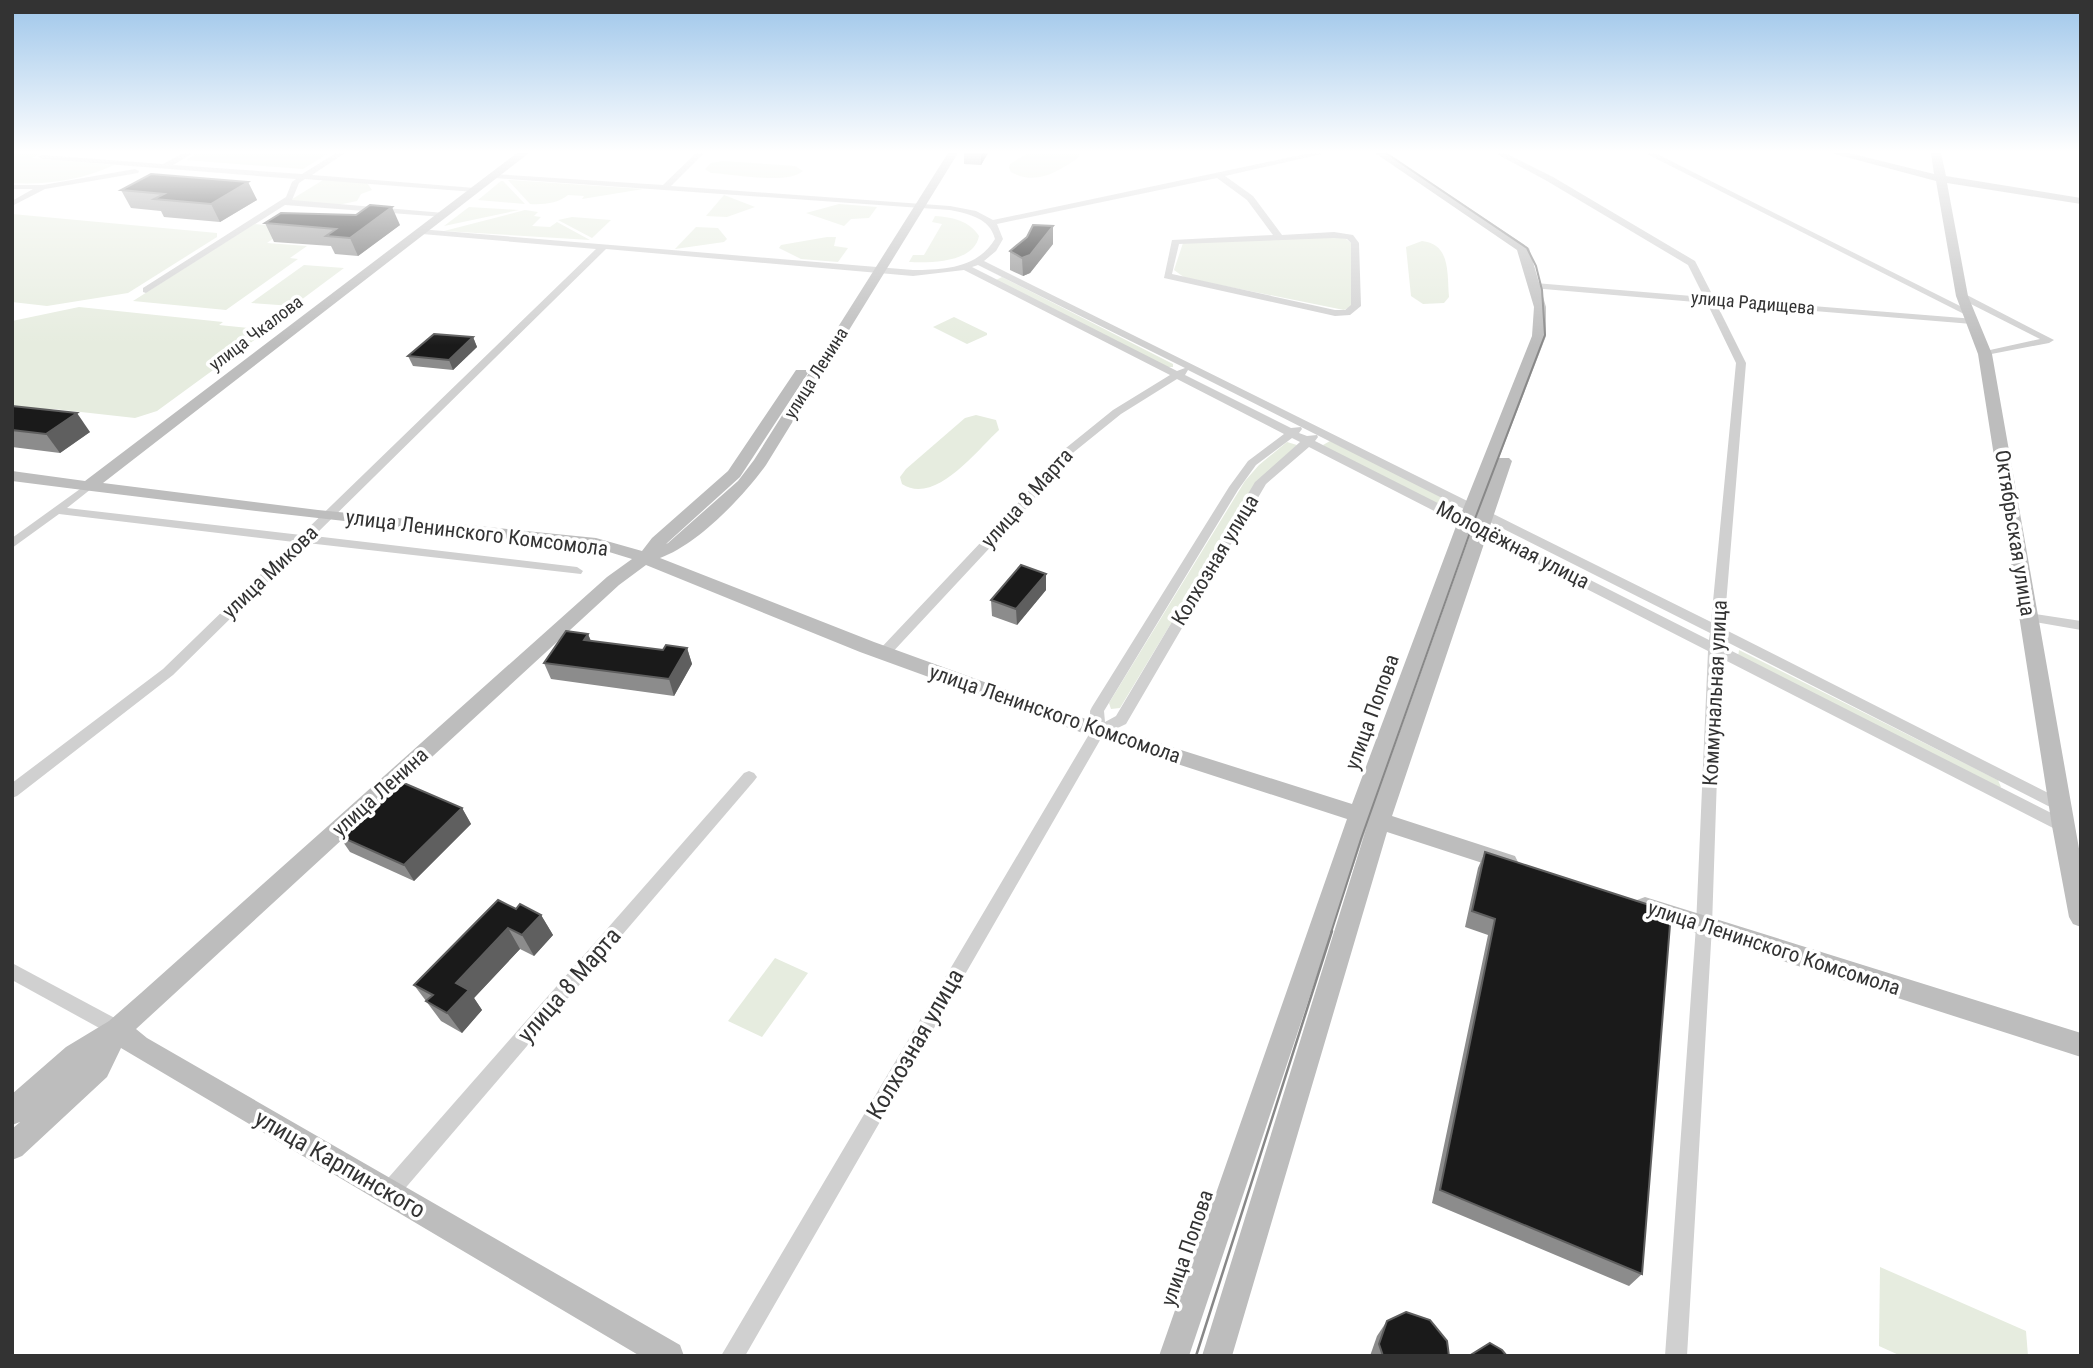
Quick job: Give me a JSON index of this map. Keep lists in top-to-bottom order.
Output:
{
  "streets": {
    "street": [
      "улица Радищева",
      "улица Чкалова",
      "улица Ленина",
      "улица 8 Марта",
      "улица Ленинского Комсомола",
      "Октябрьская улица",
      "Молодёжная улица",
      "Колхозная улица",
      "улица Микова",
      "Коммунальная улица",
      "улица Попова",
      "улица Карпинского"
    ]
  },
  "crossings": [
    ["улица Радищева", "Октябрьская улица"],
    ["улица Радищева", "Коммунальная улица"],
    ["улица Радищева", "улица Попова"],
    ["улица Чкалова", "улица Ленинского Комсомола"],
    ["улица Ленина", "улица Ленинского Комсомола"],
    ["улица Ленина", "улица Карпинского"],
    ["улица 8 Марта", "улица Ленинского Комсомола"],
    ["улица 8 Марта", "Молодёжная улица"],
    ["улица 8 Марта", "улица Карпинского"],
    ["улица Ленинского Комсомола", "Колхозная улица"],
    ["улица Ленинского Комсомола", "улица Микова"],
    ["улица Ленинского Комсомола", "Коммунальная улица"],
    ["улица Ленинского Комсомола", "улица Попова"],
    ["Октябрьская улица", "Молодёжная улица"],
    ["Молодёжная улица", "Колхозная улица"],
    ["Молодёжная улица", "Коммунальная улица"],
    ["Молодёжная улица", "улица Попова"]
  ]
}
